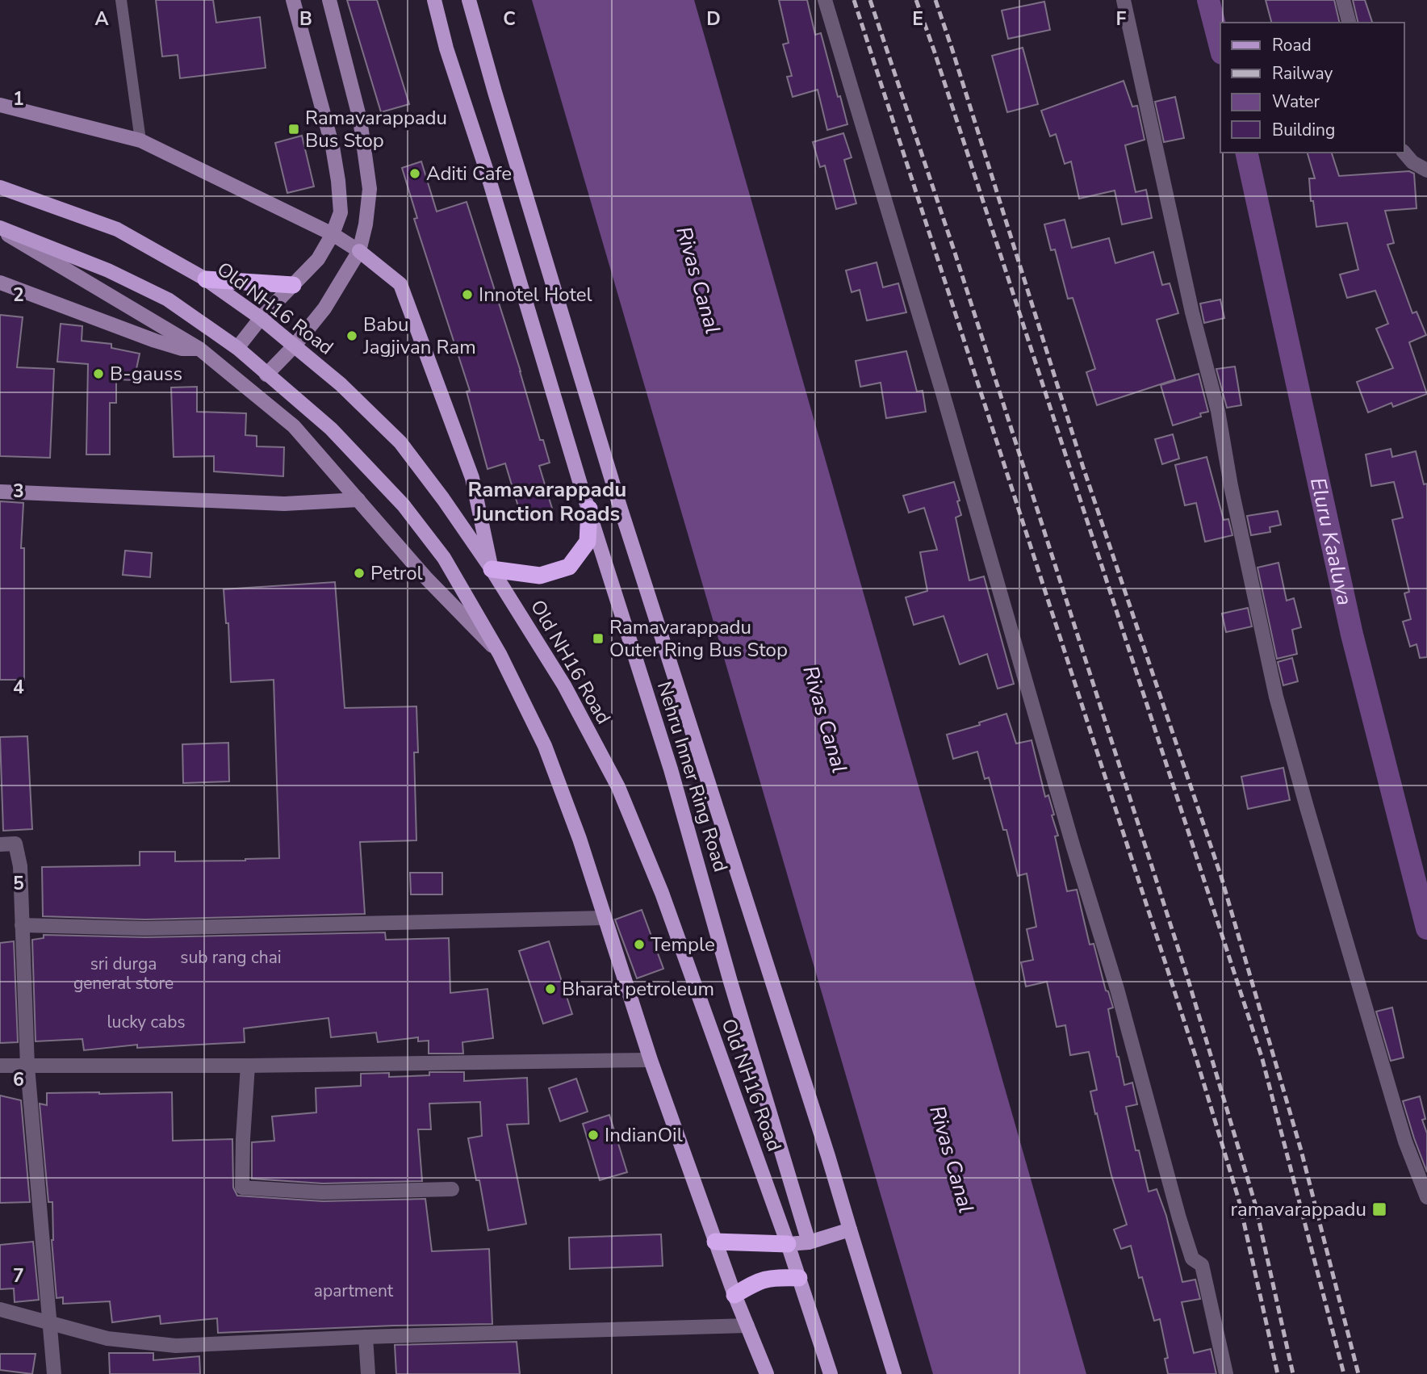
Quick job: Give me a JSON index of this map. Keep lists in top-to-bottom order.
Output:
{
  "streets": {
    "main road": ["Old NH16 Road", "Nehru Inner Ring Road"]
  },
  "districts": ["Ramavarappadu Junction Roads"],
  "water": ["Rivas Canal", "Eluru Kaaluva"],
  "places": {
    "transit": ["Ramavarappadu Bus Stop", "Ramavarappadu Outer Ring Bus Stop", "ramavarappadu"],
    "other": [
      "Aditi Cafe",
      "Innotel Hotel",
      "Babu Jagjivan Ram",
      "B-gauss",
      "Petrol",
      "Temple",
      "Bharat petroleum",
      "IndianOil"
    ]
  },
  "house_numbers": [
    "sub rang chai",
    "sri durga general store",
    "lucky cabs",
    "apartment"
  ],
  "legend": [
    "Road",
    "Railway",
    "Water",
    "Building"
  ],
  "grid": {
    "columns": [
      "A",
      "B",
      "C",
      "D",
      "E",
      "F"
    ],
    "rows": [
      "1",
      "2",
      "3",
      "4",
      "5",
      "6",
      "7"
    ]
  }
}
